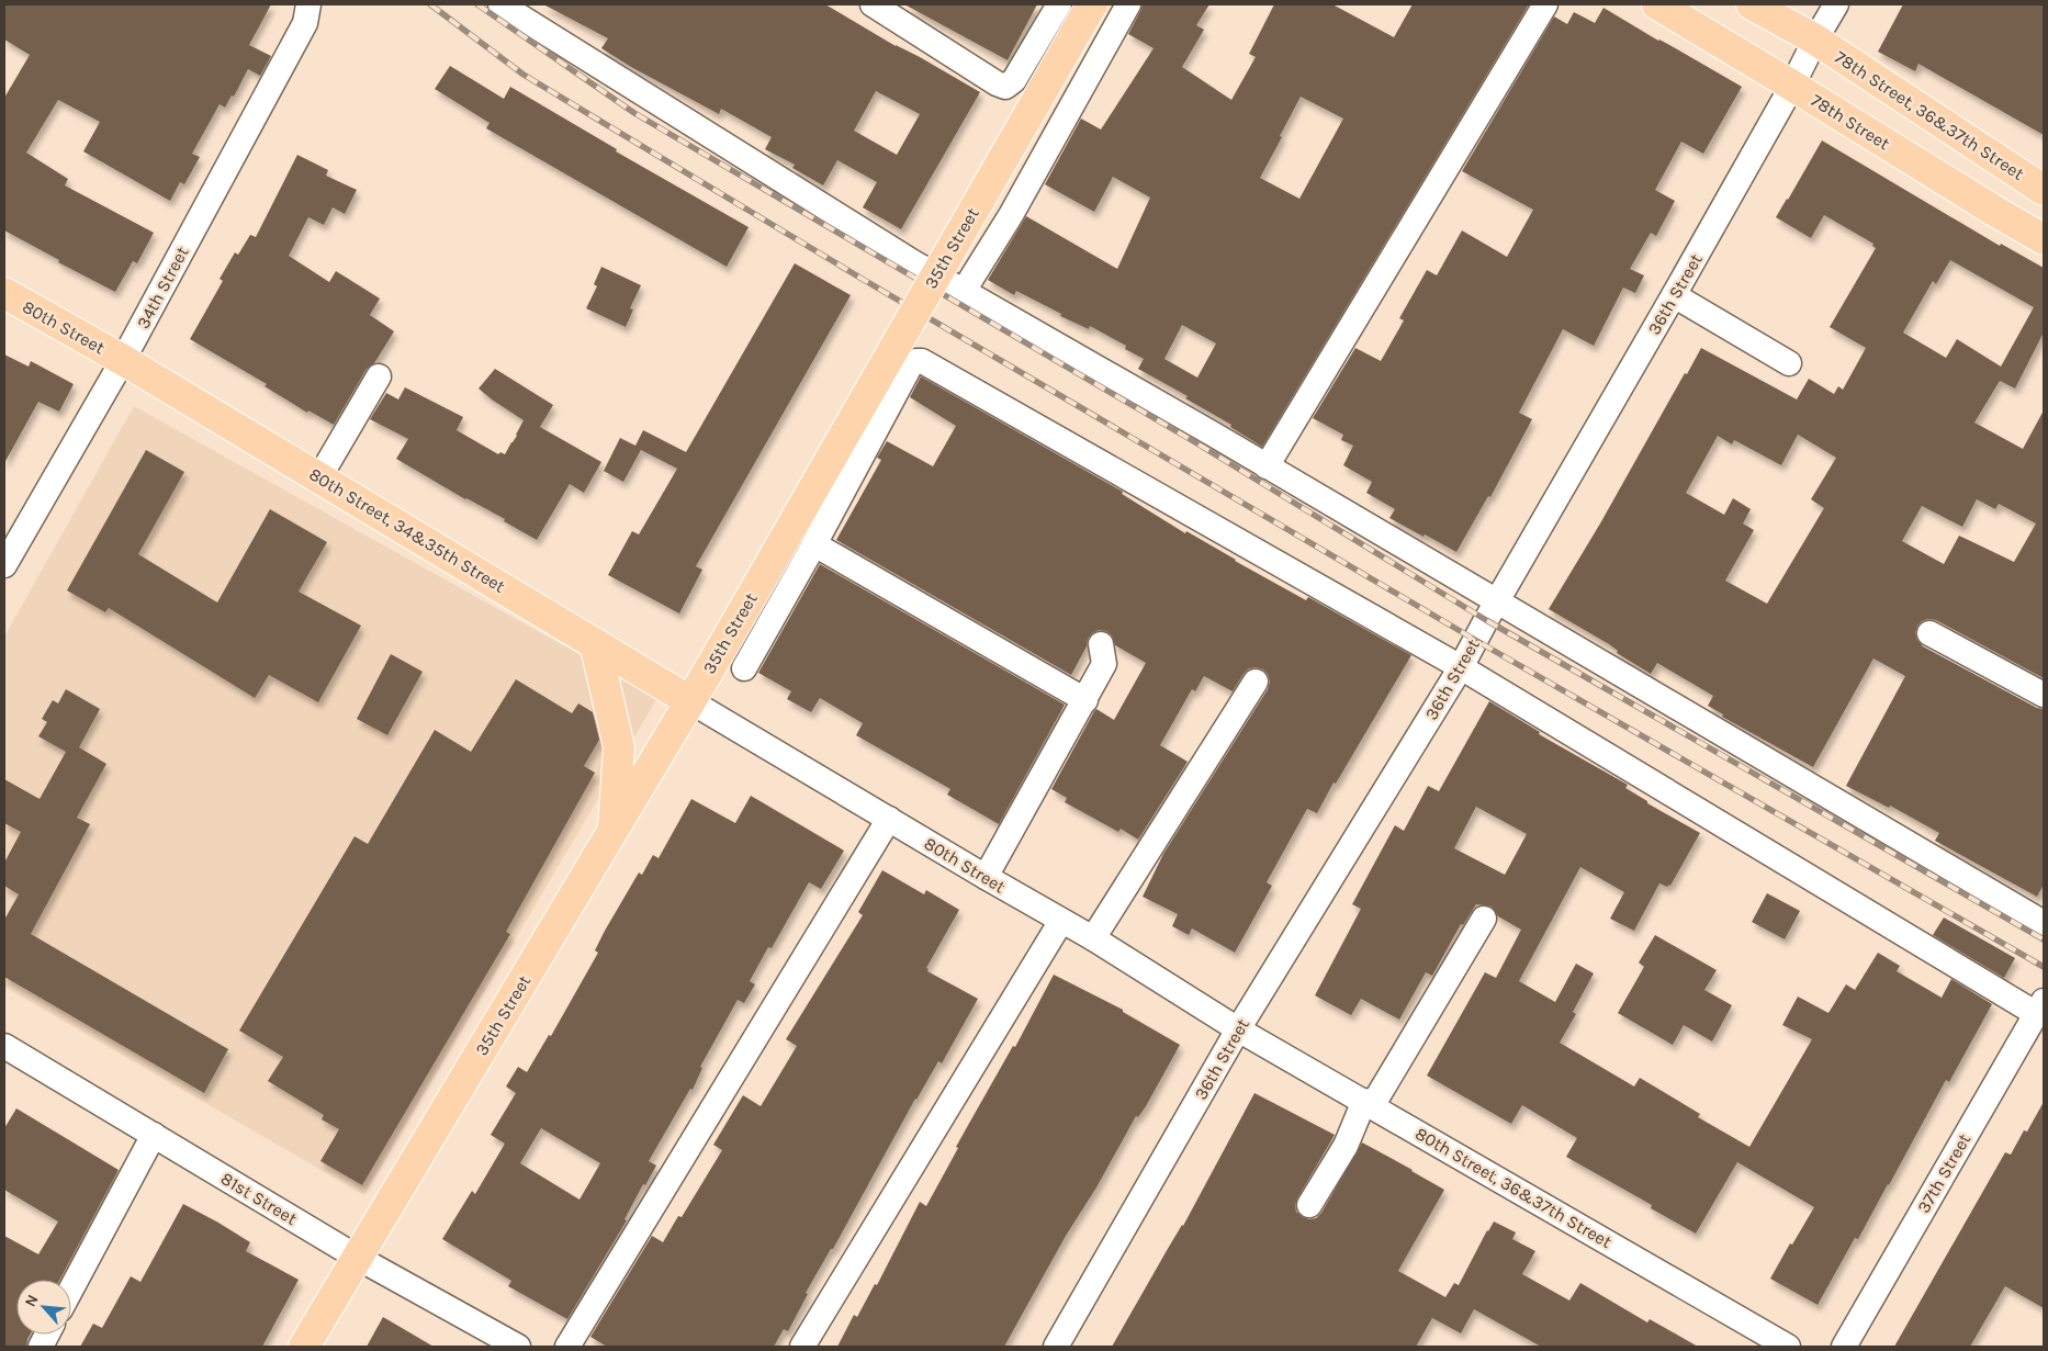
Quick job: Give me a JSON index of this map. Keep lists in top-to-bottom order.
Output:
{
  "streets": {
    "main road": [
      "78th Street, 36&37th Street",
      "78th Street",
      "35th Street",
      "80th Street",
      "80th Street, 34&35th Street"
    ],
    "street": [
      "34th Street",
      "36th Street",
      "37th Street",
      "80th Street, 36&37th Street",
      "81st Street"
    ]
  },
  "crossings": [
    ["78th Street, 36&37th Street", "36th Street"],
    ["78th Street", "36th Street"],
    ["35th Street", "80th Street"],
    ["35th Street", "80th Street, 34&35th Street"],
    ["35th Street", "81st Street"],
    ["34th Street", "80th Street"],
    ["34th Street", "80th Street, 34&35th Street"],
    ["36th Street", "80th Street"],
    ["36th Street", "80th Street, 36&37th Street"],
    ["80th Street", "80th Street, 34&35th Street"],
    ["80th Street", "80th Street, 36&37th Street"]
  ],
  "north": "top left"
}
